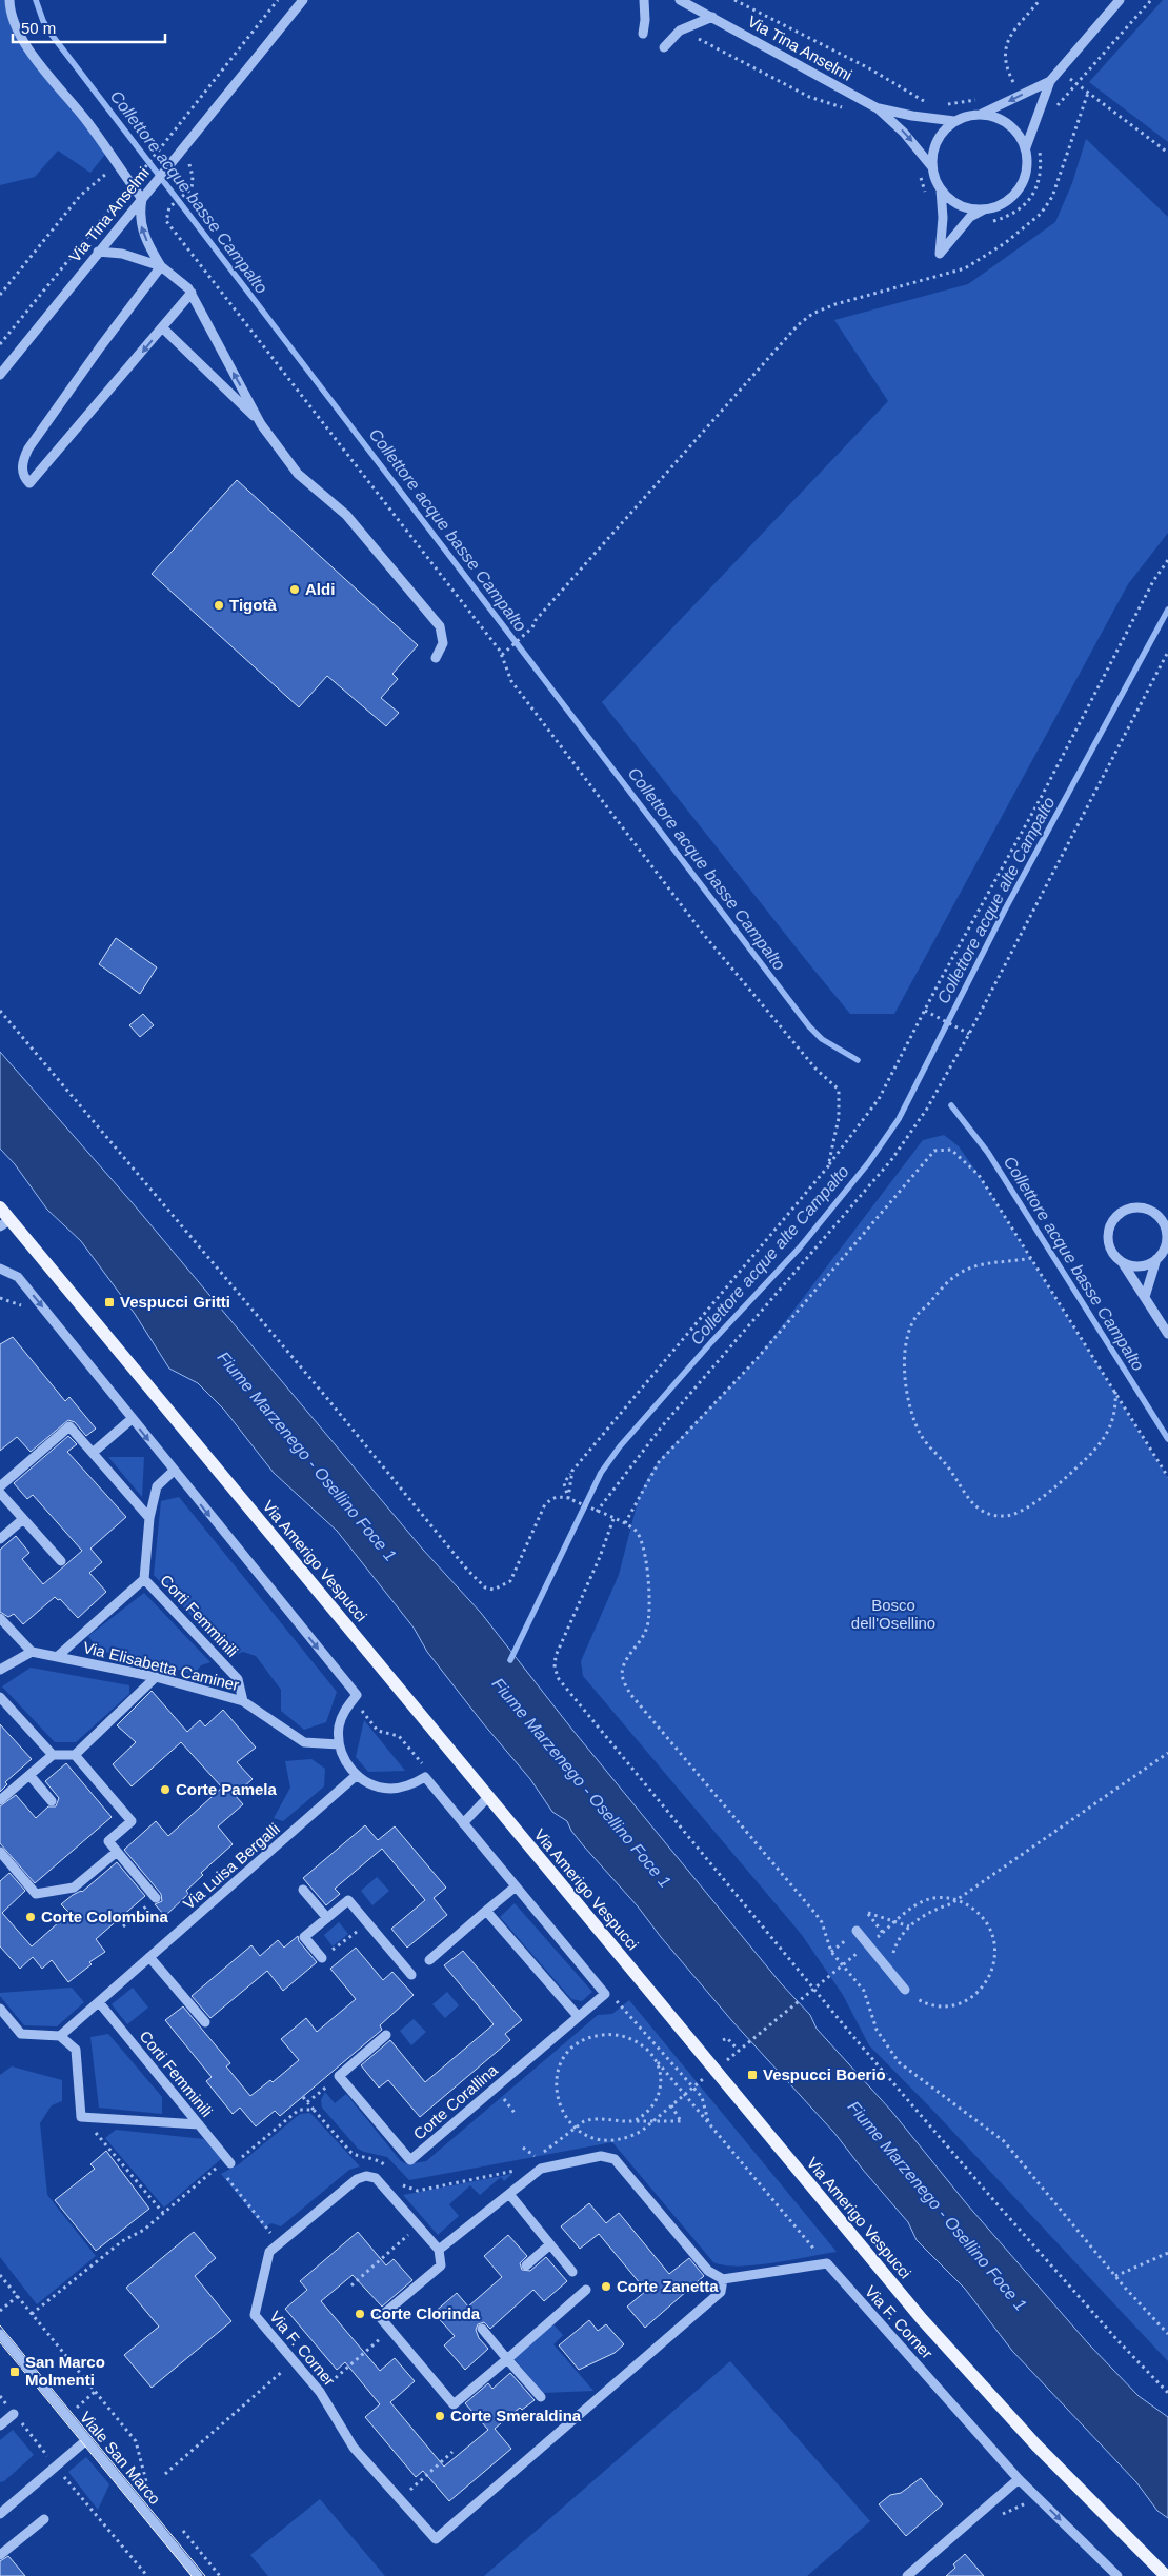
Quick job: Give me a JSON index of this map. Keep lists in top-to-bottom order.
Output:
{
  "streets": {
    "main road": ["Via Amerigo Vespucci"],
    "street": [
      "Via Tina Anselmi",
      "Corti Femminili",
      "Via Elisabetta Caminer",
      "Via Luisa Bergalli",
      "Corte Corallina",
      "Via F. Corner",
      "Viale San Marco"
    ]
  },
  "crossings": [
    ["Corti Femminili", "Via Elisabetta Caminer"],
    ["Corti Femminili", "Via Luisa Bergalli"]
  ],
  "water": ["Collettore acque basse Campalto", "Collettore acque alte Campalto", "Fiume Marzenego - Osellino Foce 1"],
  "parks": ["Bosco dell'Osellino"],
  "places": {
    "other": [
      "Aldi",
      "Tigotà",
      "Corte Pamela",
      "Corte Colombina",
      "Corte Zanetta",
      "Corte Clorinda",
      "Corte Smeraldina"
    ],
    "transit": ["Vespucci Gritti", "Vespucci Boerio", "San Marco Molmenti"]
  },
  "scale_bar": "50 m"
}
